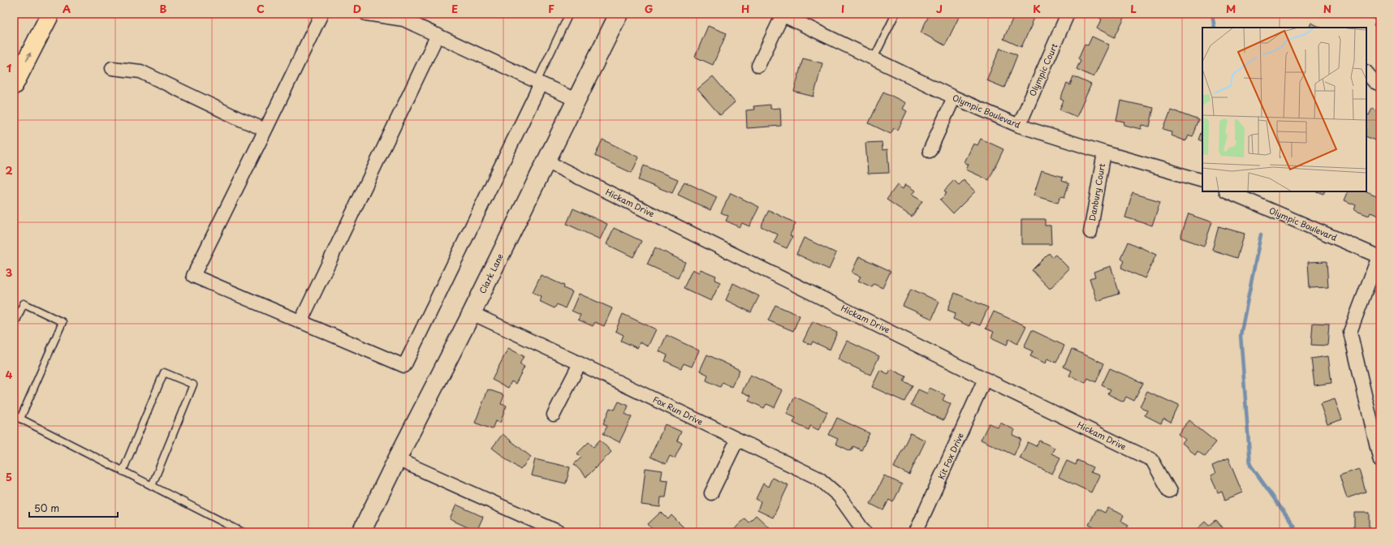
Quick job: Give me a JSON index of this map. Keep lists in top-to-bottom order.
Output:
{
  "streets": {
    "main road": ["Clark Lane"],
    "street": [
      "Olympic Court",
      "Olympic Boulevard",
      "Danbury Court",
      "Hickam Drive",
      "Fox Run Drive",
      "Kit Fox Drive"
    ]
  },
  "crossings": [
    ["Olympic Court", "Olympic Boulevard"],
    ["Olympic Boulevard", "Danbury Court"],
    ["Hickam Drive", "Clark Lane"],
    ["Hickam Drive", "Kit Fox Drive"],
    ["Clark Lane", "Fox Run Drive"]
  ],
  "scale_bar": "50 m",
  "grid": {
    "columns": [
      "A",
      "B",
      "C",
      "D",
      "E",
      "F",
      "G",
      "H",
      "I",
      "J",
      "K",
      "L",
      "M",
      "N"
    ],
    "rows": [
      "1",
      "2",
      "3",
      "4",
      "5"
    ]
  }
}
